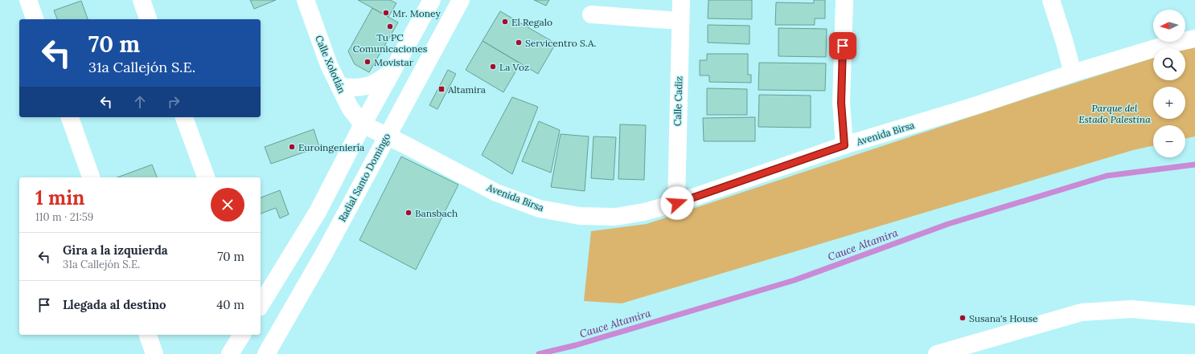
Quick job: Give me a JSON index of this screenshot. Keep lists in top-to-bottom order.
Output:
{
  "streets": {
    "street": [
      "Calle Xolotlán",
      "Calle Cadiz",
      "Avenida Birsa",
      "Radial Santo Domingo"
    ]
  },
  "crossings": [
    ["Calle Xolotlán", "Avenida Birsa"],
    ["Calle Cadiz", "Avenida Birsa"],
    ["Avenida Birsa", "Radial Santo Domingo"]
  ],
  "water": ["Cauce Altamira"],
  "parks": ["Parque del Estado Palestina"],
  "places": {
    "other": [
      "Mr. Money",
      "El Regalo",
      "Tu PC Comunicaciones",
      "Servicentro S.A.",
      "Movistar",
      "La Voz",
      "Euroingeniería",
      "Bansbach",
      "Susana's House"
    ],
    "transit": ["Altamira"]
  },
  "north": "left",
  "page": {
    "map_buttons": ["+", "−"],
    "turn": ["70 m", "31a Callejón S.E."],
    "heading": ["1 min", "110 m · 21:59"],
    "list": [
      {
        "name": "Gira a la izquierda",
        "note": "31a Callejón S.E.",
        "value": "70 m"
      },
      {
        "name": "Llegada al destino",
        "value": "40 m"
      }
    ]
  }
}
